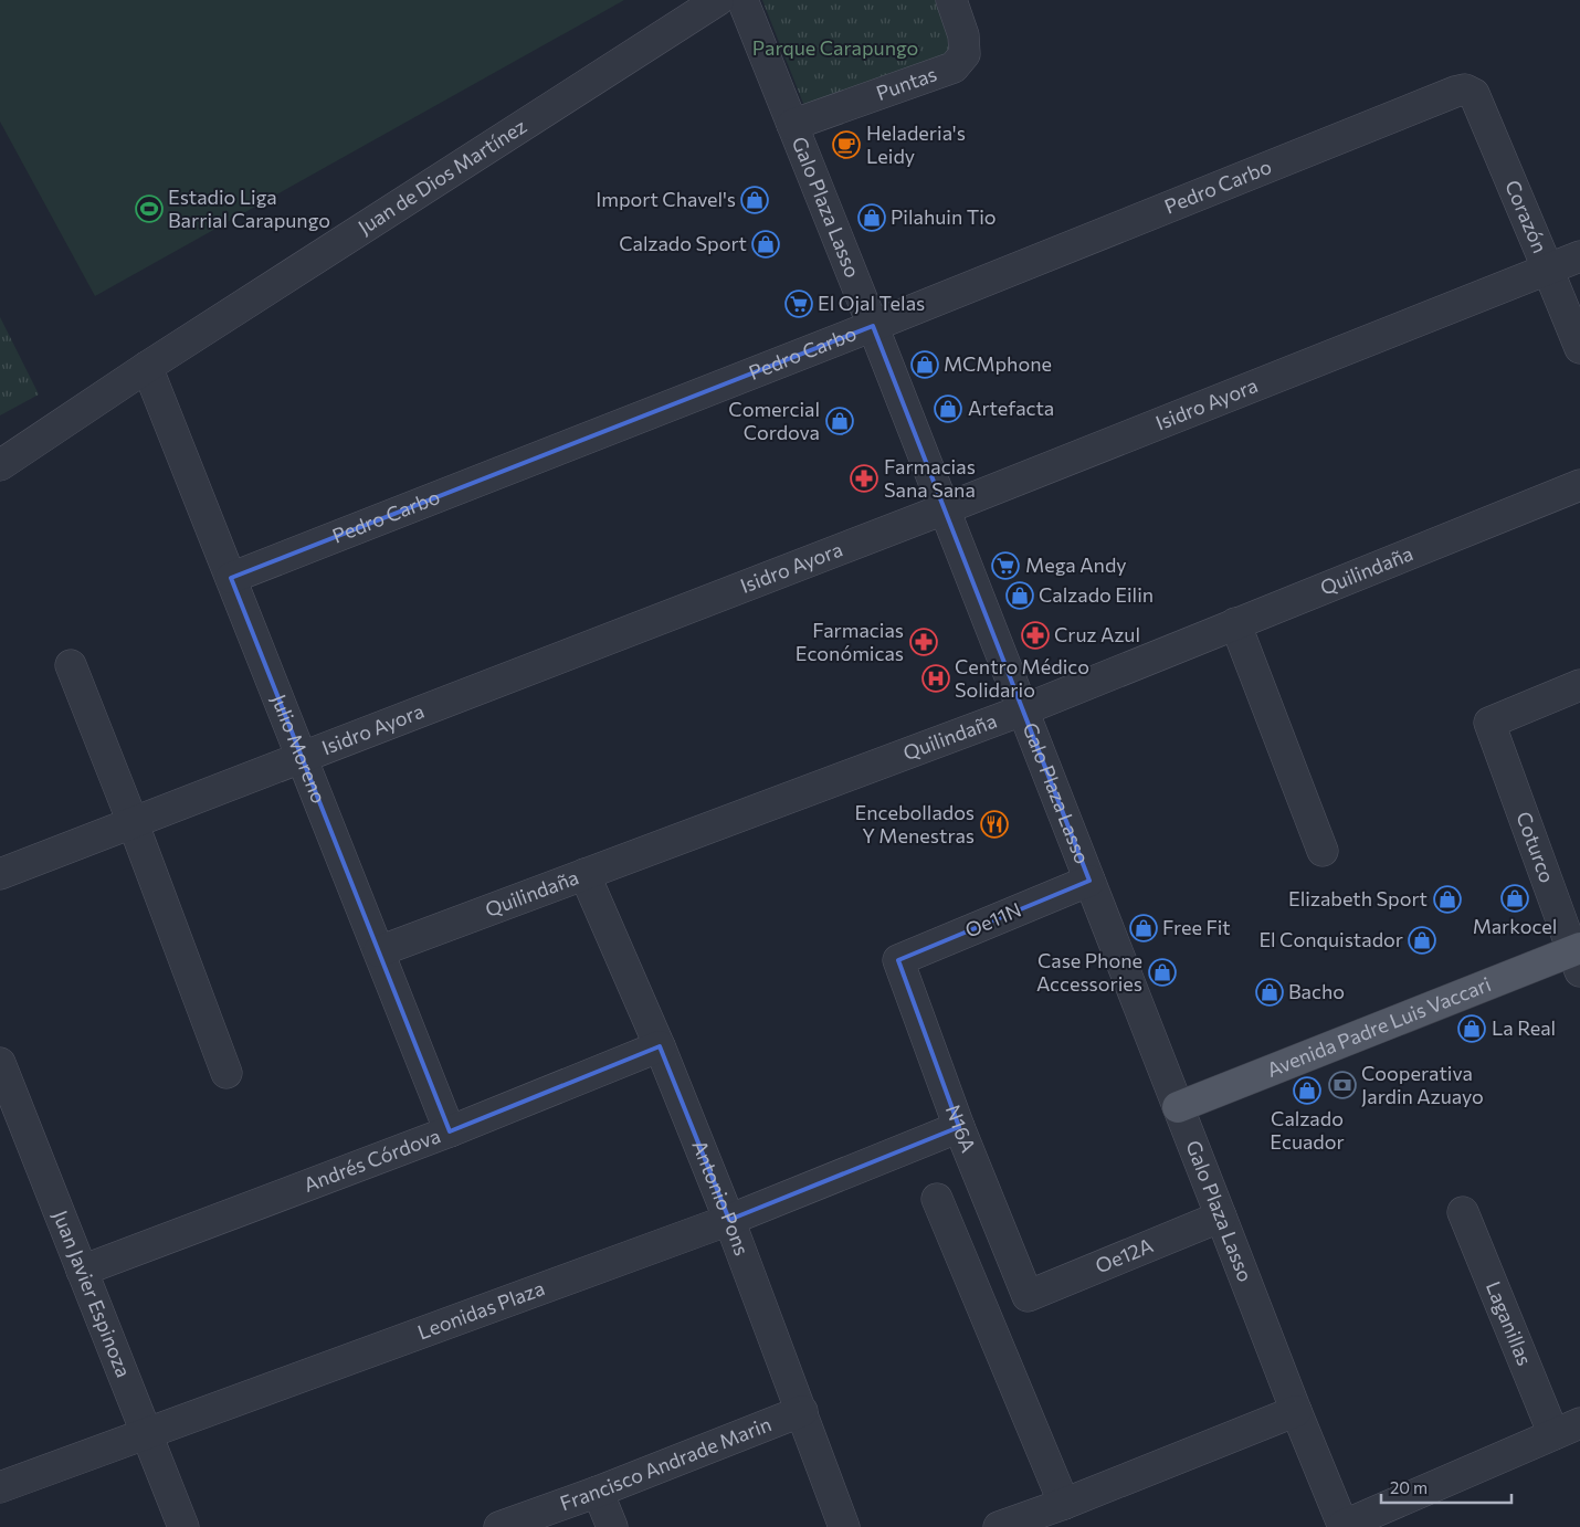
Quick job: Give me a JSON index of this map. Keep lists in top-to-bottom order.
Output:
{
  "streets": {
    "main road": ["Avenida Padre Luis Vaccari"],
    "street": [
      "Puntas",
      "Juan de Dios Martínez",
      "Pedro Carbo",
      "Galo Plaza Lasso",
      "Corazón",
      "Isidro Ayora",
      "Quilindaña",
      "Julio Moreno",
      "Coturco",
      "Oe11N",
      "N16A",
      "Andrés Córdova",
      "Antonio Pons",
      "Oe12A",
      "Juan Javier Espinoza",
      "Leonidas Plaza",
      "Laganillas",
      "Francisco Andrade Marin"
    ]
  },
  "crossings": [
    ["Puntas", "Galo Plaza Lasso"],
    ["Juan de Dios Martínez", "Julio Moreno"],
    ["Pedro Carbo", "Galo Plaza Lasso"],
    ["Pedro Carbo", "Corazón"],
    ["Pedro Carbo", "Julio Moreno"],
    ["Galo Plaza Lasso", "Isidro Ayora"],
    ["Galo Plaza Lasso", "Quilindaña"],
    ["Galo Plaza Lasso", "Oe11N"],
    ["Galo Plaza Lasso", "Avenida Padre Luis Vaccari"],
    ["Galo Plaza Lasso", "Oe12A"],
    ["Corazón", "Isidro Ayora"],
    ["Isidro Ayora", "Julio Moreno"],
    ["Quilindaña", "Julio Moreno"],
    ["Quilindaña", "Antonio Pons"],
    ["Julio Moreno", "Andrés Córdova"],
    ["Coturco", "Avenida Padre Luis Vaccari"],
    ["Oe11N", "N16A"],
    ["N16A", "Oe12A"],
    ["N16A", "Leonidas Plaza"],
    ["Andrés Córdova", "Antonio Pons"],
    ["Andrés Córdova", "Juan Javier Espinoza"],
    ["Antonio Pons", "Leonidas Plaza"],
    ["Antonio Pons", "Francisco Andrade Marin"],
    ["Juan Javier Espinoza", "Leonidas Plaza"]
  ],
  "parks": ["Parque Carapungo"],
  "places": {
    "cafe": ["Heladeria's Leidy"],
    "shop": [
      "Import Chavel's",
      "Pilahuin Tio",
      "Calzado Sport",
      "MCMphone",
      "Artefacta",
      "Comercial Cordova",
      "Calzado Eilin",
      "Markocel",
      "Elizabeth Sport",
      "Free Fit",
      "El Conquistador",
      "Case Phone Accessories",
      "Bacho",
      "La Real",
      "Calzado Ecuador"
    ],
    "sports": ["Estadio Liga Barrial Carapungo"],
    "supermarket": ["El Ojal Telas", "Mega Andy"],
    "pharmacy": ["Farmacias Sana Sana", "Cruz Azul", "Farmacias Económicas"],
    "hospital": ["Centro Médico Solidario"],
    "restaurant": ["Encebollados Y Menestras"],
    "bank": ["Cooperativa Jardin Azuayo"]
  },
  "scale_bar": "20 m"
}
